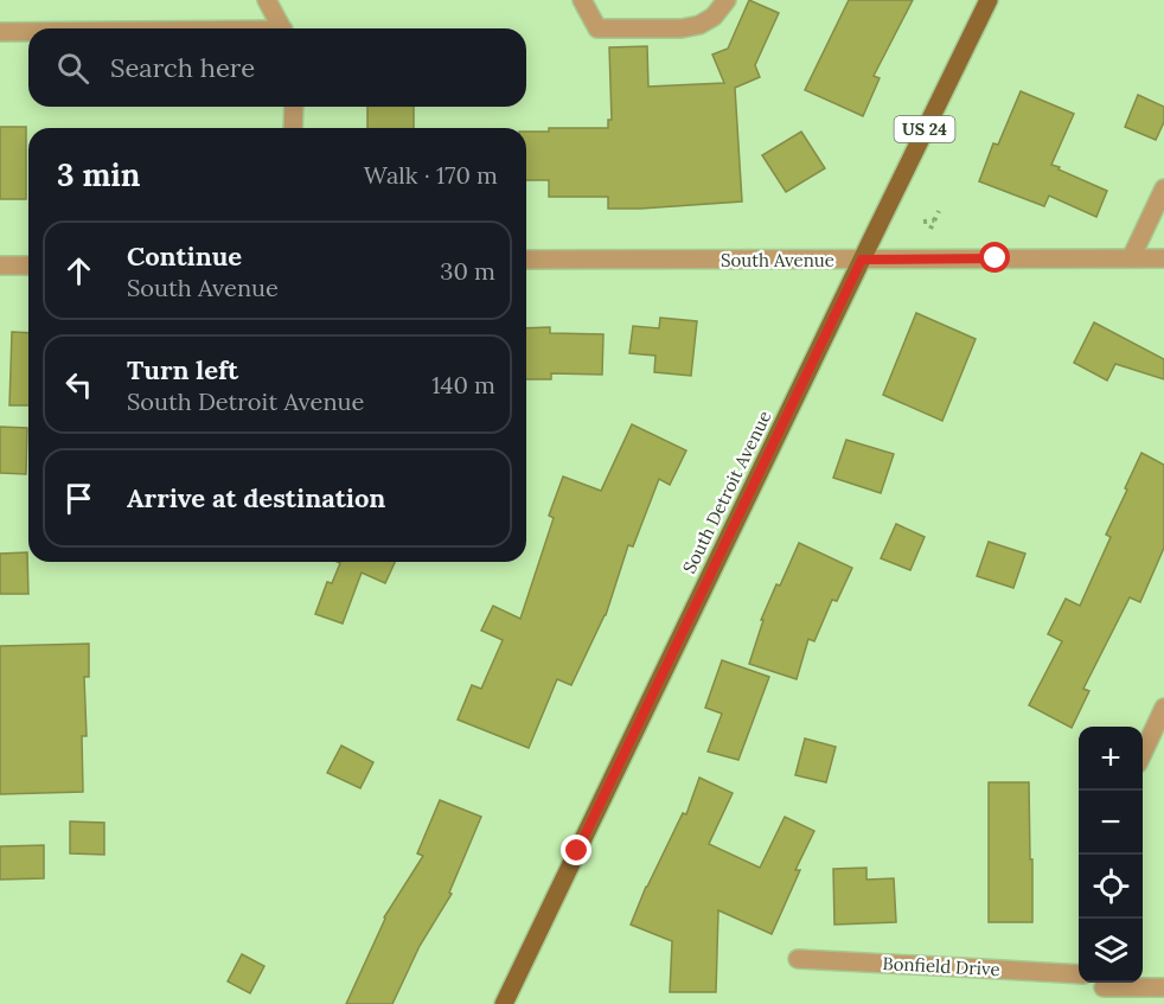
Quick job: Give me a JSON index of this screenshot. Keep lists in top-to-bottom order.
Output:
{
  "streets": {
    "main road": ["US 24", "South Detroit Avenue"],
    "street": ["South Avenue", "Bonfield Drive"]
  },
  "crossings": [
    ["South Avenue", "South Detroit Avenue"]
  ],
  "page": {
    "search": "Search here",
    "heading": ["3 min", "Walk · 170 m"],
    "list": [
      ["Continue", "South Avenue", "30 m"],
      ["Turn left", "South Detroit Avenue", "140 m"],
      "Arrive at destination"
    ],
    "map_buttons": ["+", "−"]
  }
}
